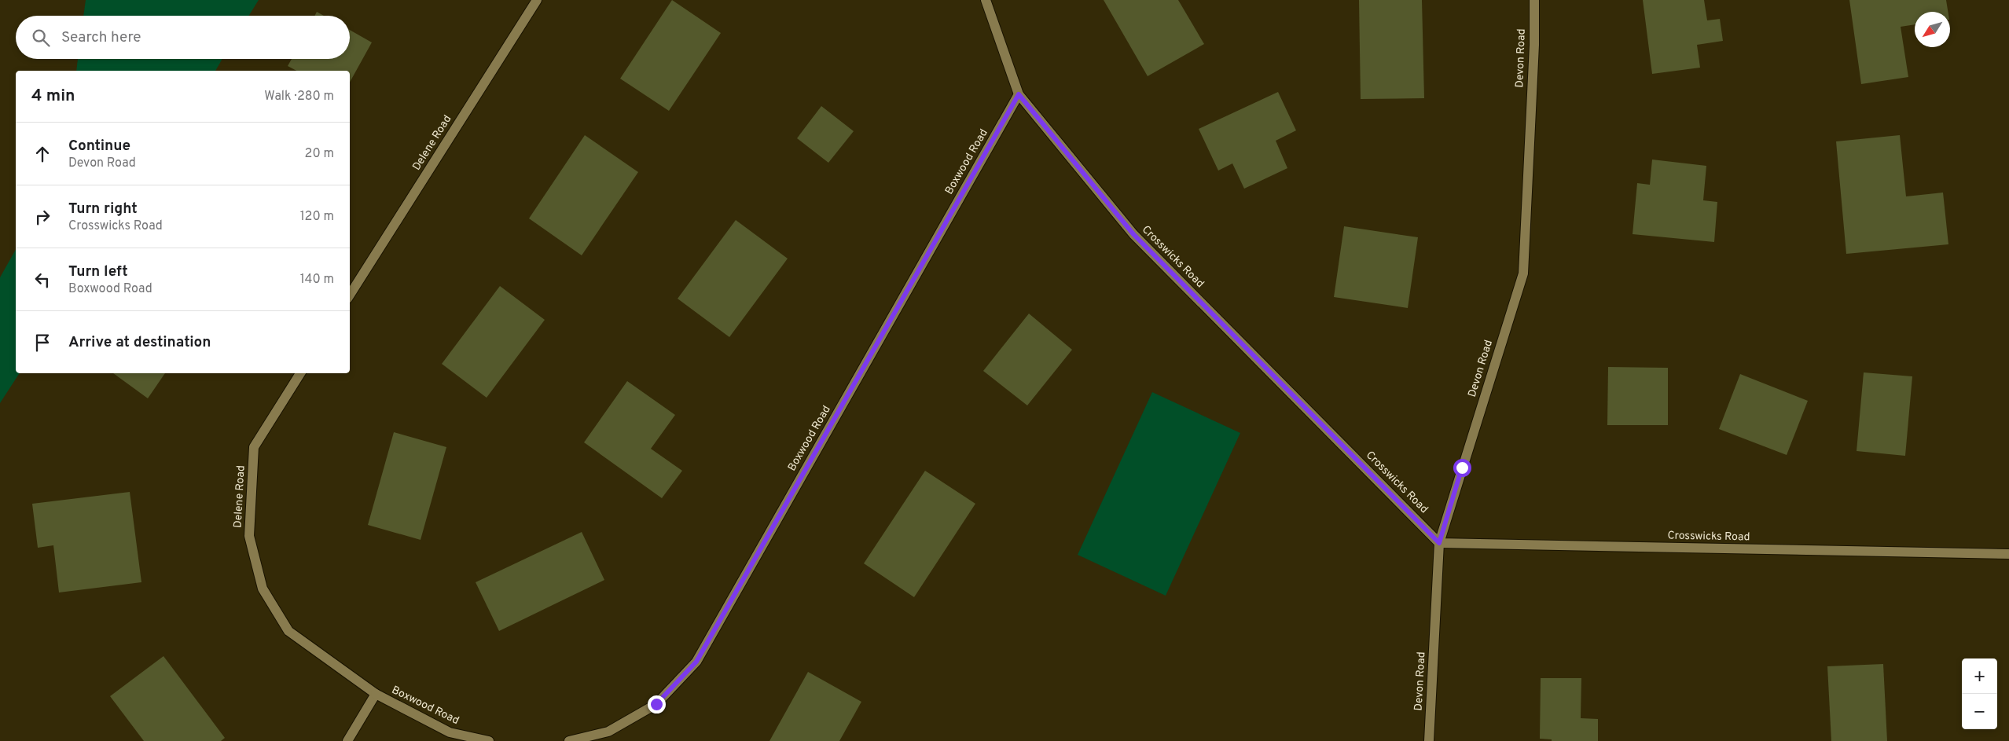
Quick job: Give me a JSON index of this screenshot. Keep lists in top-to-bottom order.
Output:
{
  "streets": {
    "street": [
      "Devon Road",
      "Delene Road",
      "Boxwood Road",
      "Crosswicks Road"
    ]
  },
  "crossings": [
    ["Devon Road", "Crosswicks Road"],
    ["Delene Road", "Boxwood Road"],
    ["Boxwood Road", "Crosswicks Road"]
  ],
  "north": "bottom left",
  "page": {
    "search": "Search here",
    "heading": ["4 min", "Walk · 280 m"],
    "list": [
      ["Continue", "Devon Road", "20 m"],
      ["Turn right", "Crosswicks Road", "120 m"],
      ["Turn left", "Boxwood Road", "140 m"],
      "Arrive at destination"
    ],
    "map_buttons": ["+", "−"]
  }
}
